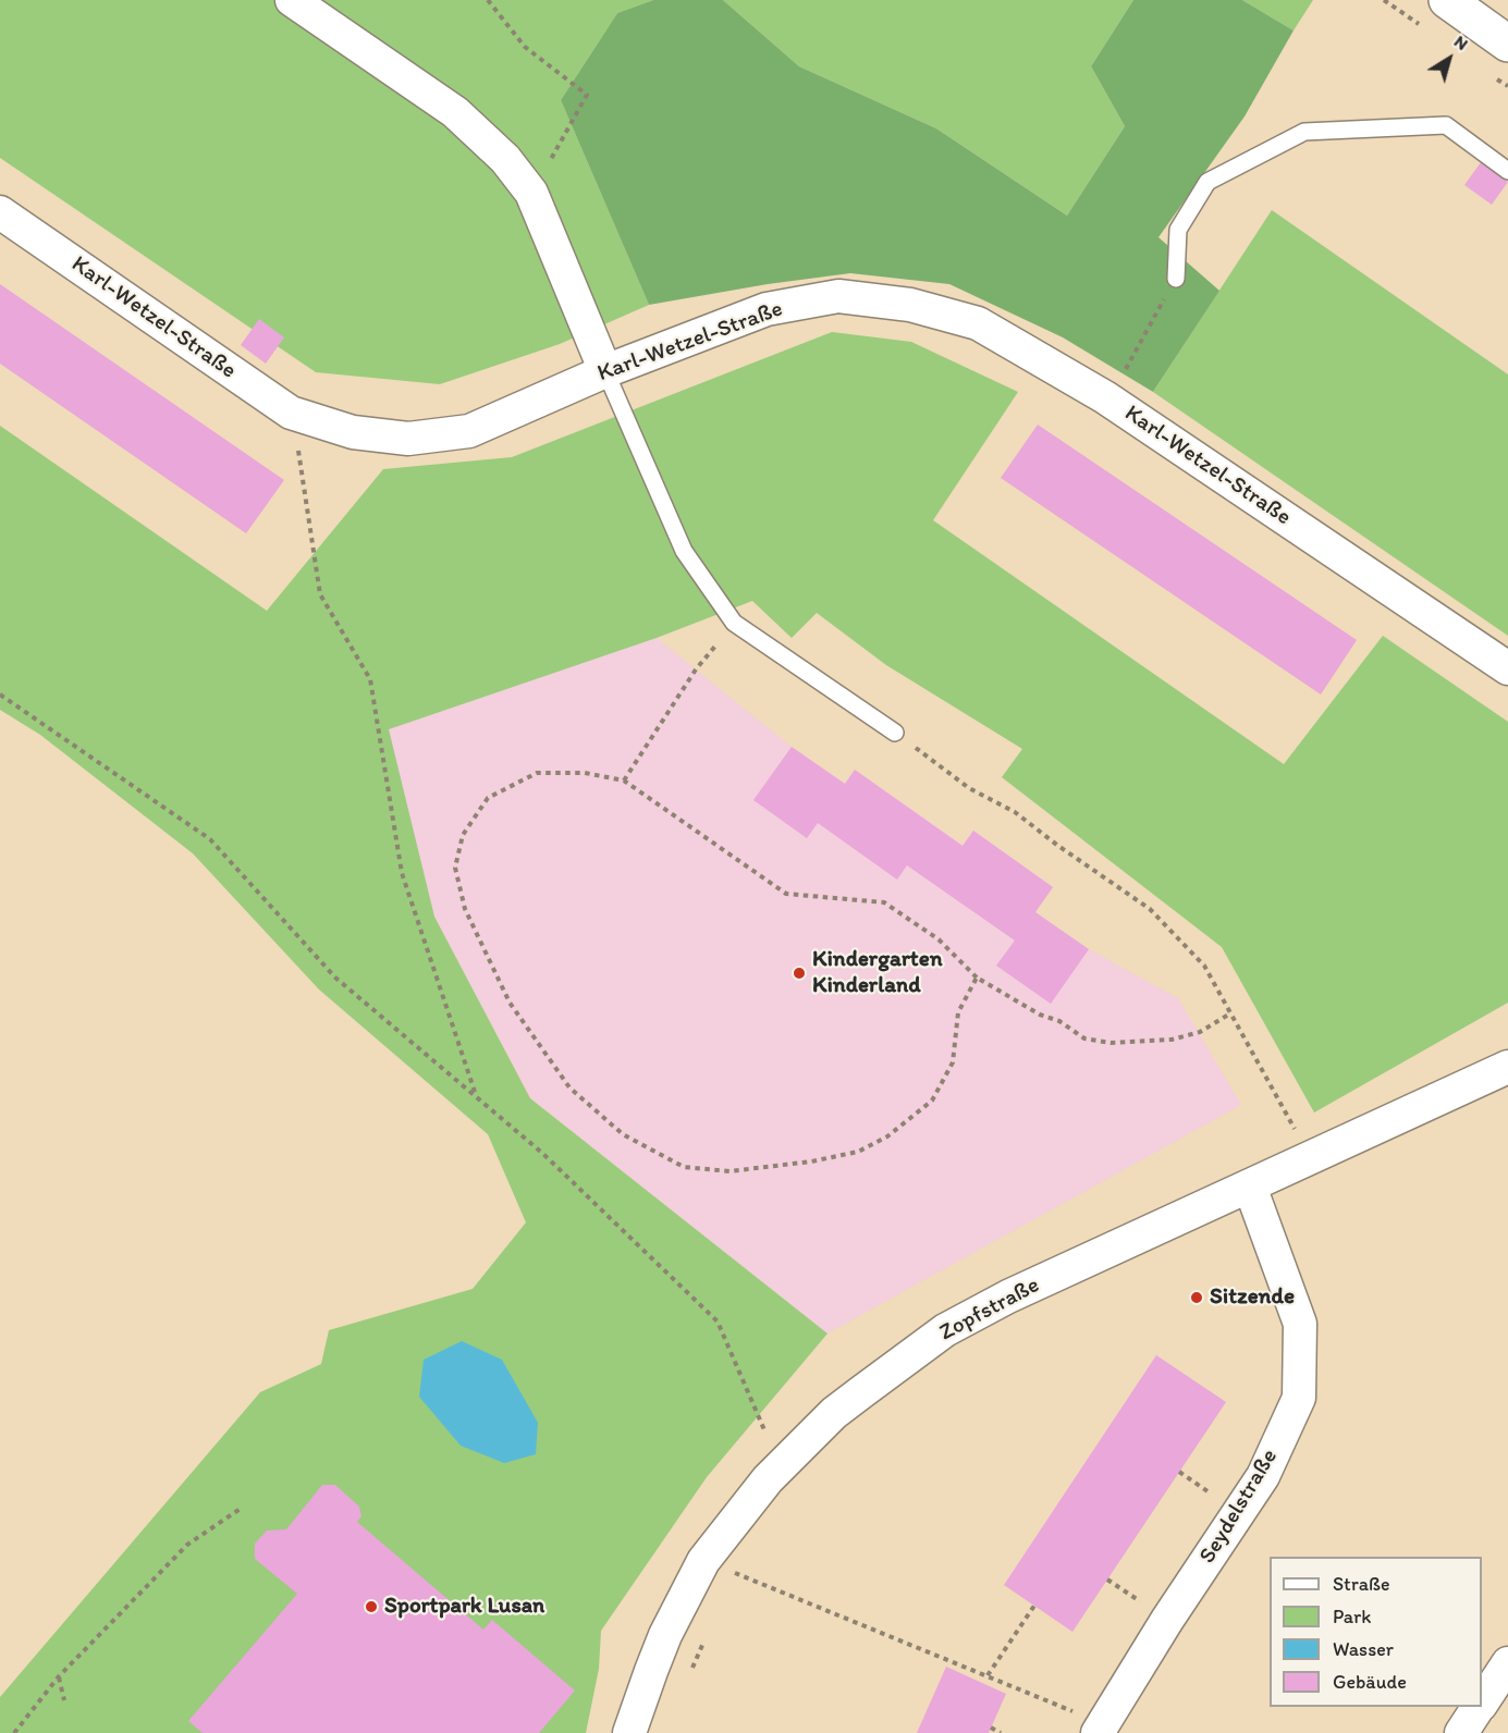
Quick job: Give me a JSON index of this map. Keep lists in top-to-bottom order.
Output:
{
  "streets": {
    "street": ["Karl-Wetzel-Straße", "Zopfstraße", "Seydelstraße"]
  },
  "crossings": [
    ["Zopfstraße", "Seydelstraße"]
  ],
  "places": ["Kindergarten Kinderland", "Sitzende", "Sportpark Lusan"],
  "legend": [
    "Straße",
    "Park",
    "Wasser",
    "Gebäude"
  ],
  "north": "top right"
}
